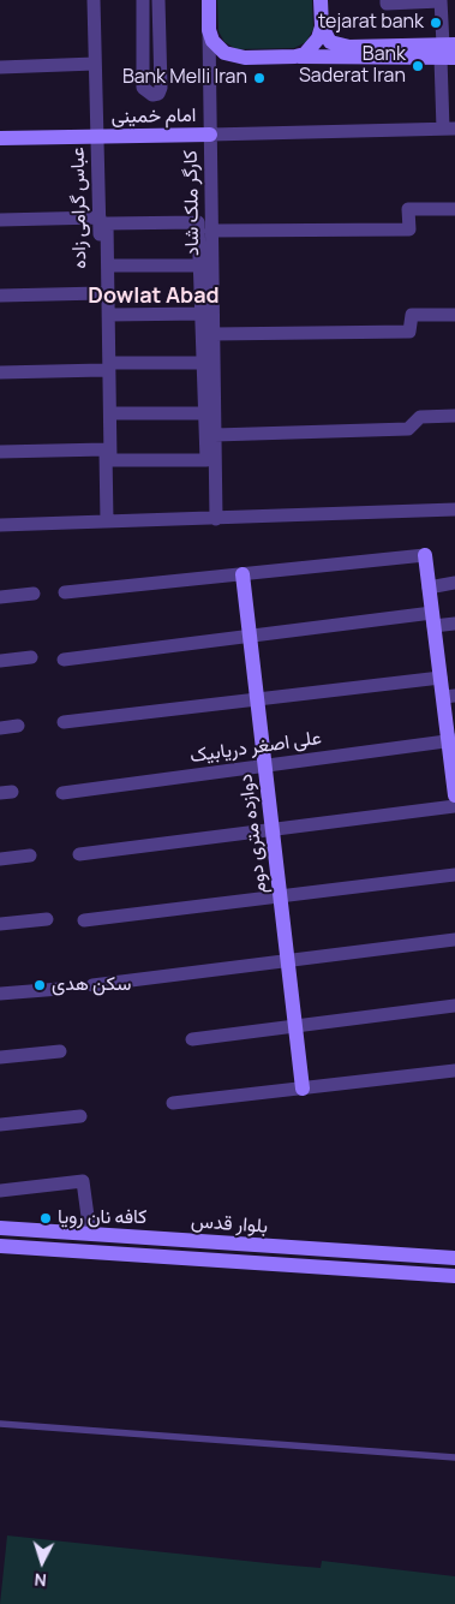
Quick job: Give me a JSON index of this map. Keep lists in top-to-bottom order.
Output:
{
  "streets": {
    "main road": ["امام خمینی", "دوازده متری دوم", "بلوار قدس"],
    "street": ["کارگر ملک شاد", "عباس گرامی زاده", "علی اصغر دریابیک"]
  },
  "crossings": [
    ["امام خمینی", "کارگر ملک شاد"],
    ["امام خمینی", "عباس گرامی زاده"],
    ["علی اصغر دریابیک", "دوازده متری دوم"]
  ],
  "districts": ["Dowlat Abad"],
  "places": [
    "tejarat bank",
    "Bank Saderat Iran",
    "Bank Melli Iran",
    "سكن هدى",
    "کافه نان رویا"
  ],
  "north": "bottom"
}
